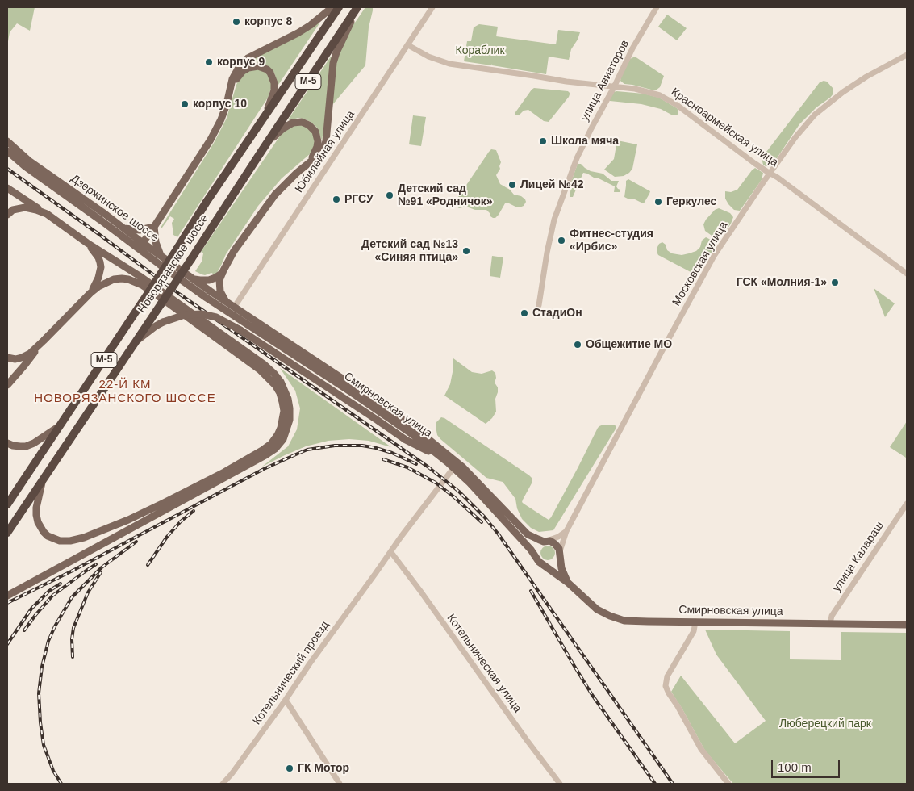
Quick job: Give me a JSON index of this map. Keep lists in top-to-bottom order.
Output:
{
  "streets": {
    "highway": ["М-5", "Новорязанское шоссе"],
    "main road": ["Дзержинское шоссе", "Смирновская улица"],
    "street": [
      "улица Авиаторов",
      "Красноармейская улица",
      "Юбилейная улица",
      "Московская улица",
      "улица Калараш",
      "Котельническая улица",
      "Котельнический проезд"
    ]
  },
  "crossings": [
    ["улица Авиаторов", "Красноармейская улица"],
    ["М-5", "Дзержинское шоссе"],
    ["М-5", "Новорязанское шоссе"],
    ["М-5", "Смирновская улица"],
    ["Красноармейская улица", "Юбилейная улица"],
    ["Красноармейская улица", "Московская улица"],
    ["Юбилейная улица", "Смирновская улица"],
    ["Дзержинское шоссе", "Смирновская улица"],
    ["Московская улица", "Смирновская улица"],
    ["Смирновская улица", "улица Калараш"],
    ["Смирновская улица", "Котельнический проезд"],
    ["Котельническая улица", "Котельнический проезд"]
  ],
  "districts": ["22-Й КМ НОВОРЯЗАНСКОГО ШОССЕ"],
  "parks": ["Кораблик", "Люберецкий парк"],
  "places": [
    "корпус 8",
    "корпус 9",
    "корпус 10",
    "Школа мяча",
    "Лицей №42",
    "Детский сад №91 «Родничок»",
    "РГСУ",
    "Геркулес",
    "Фитнес-студия «Ирбис»",
    "Детский сад №13 «Синяя птица»",
    "ГСК «Молния-1»",
    "СтадиОн",
    "Общежитие МО",
    "ГК Мотор"
  ],
  "scale_bar": "100 m"
}
